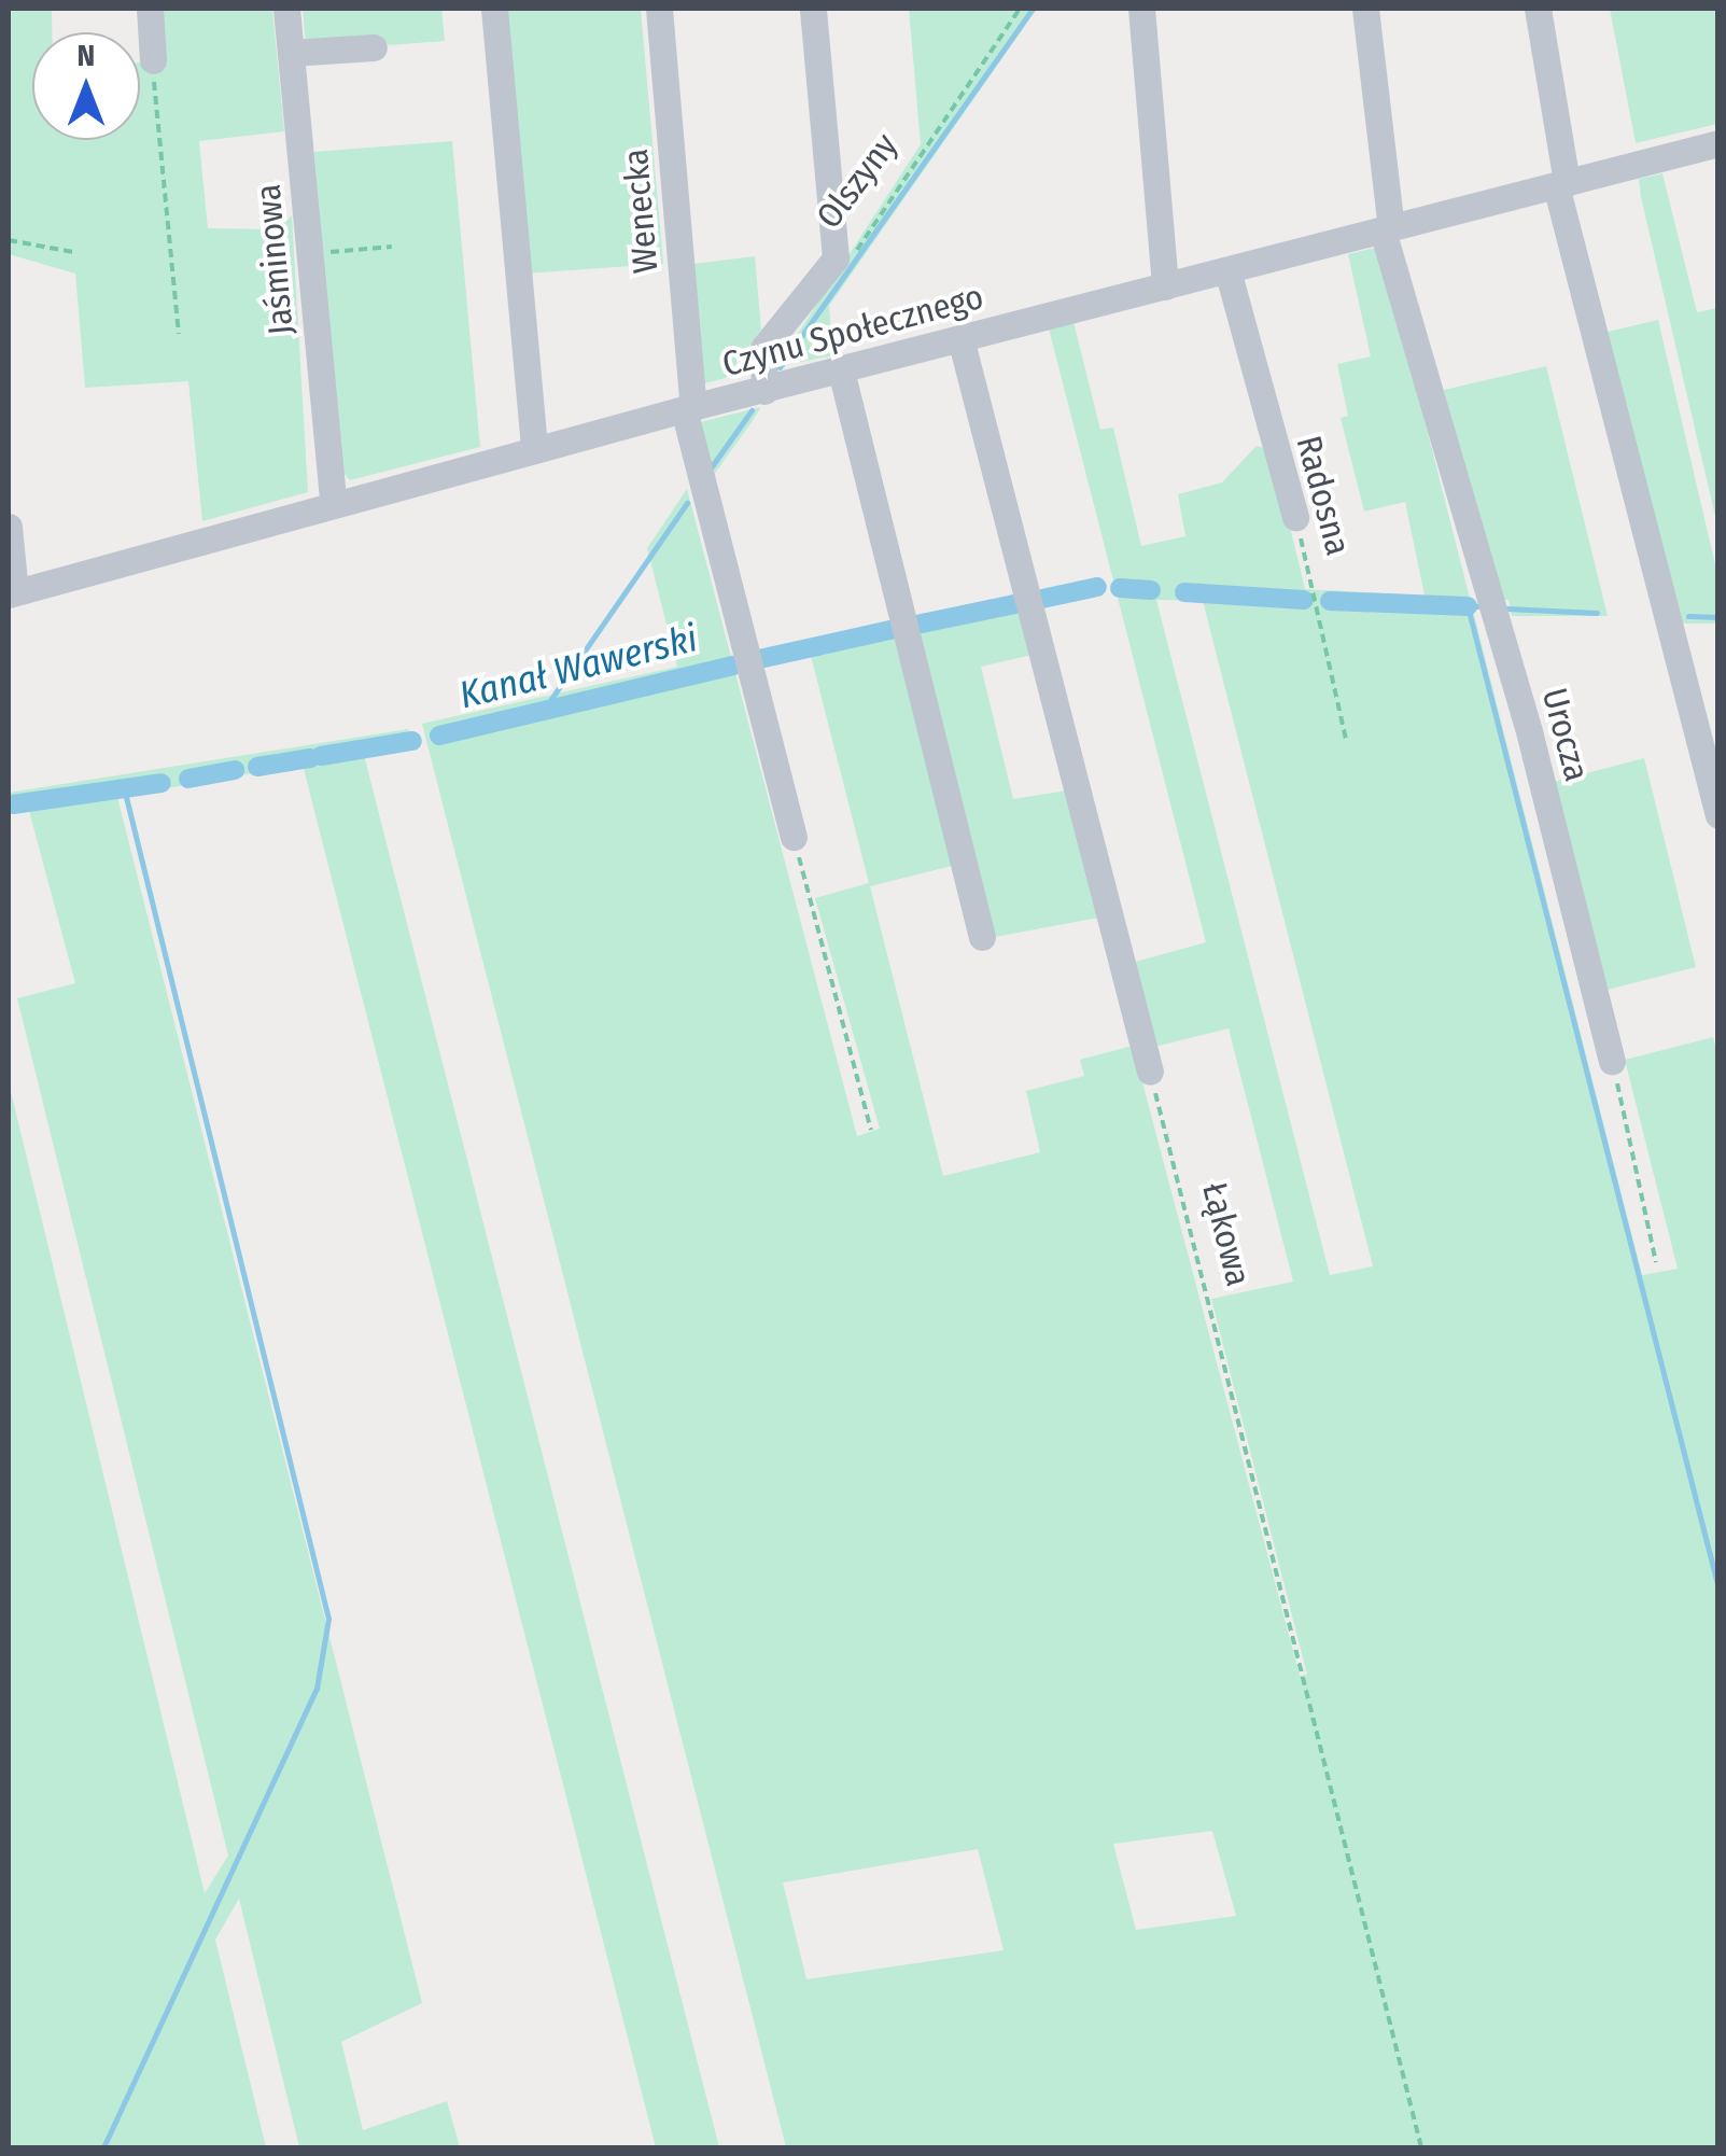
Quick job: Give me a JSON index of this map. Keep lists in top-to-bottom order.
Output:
{
  "streets": {
    "street": [
      "Olszyny",
      "Wenecka",
      "Jaśminowa",
      "Czynu Społecznego",
      "Radosna",
      "Urocza"
    ],
    "path": ["Łąkowa"]
  },
  "crossings": [
    ["Olszyny", "Czynu Społecznego"],
    ["Wenecka", "Czynu Społecznego"],
    ["Jaśminowa", "Czynu Społecznego"],
    ["Czynu Społecznego", "Radosna"],
    ["Czynu Społecznego", "Urocza"]
  ],
  "water": ["Kanał Wawerski"],
  "north": "top"
}
